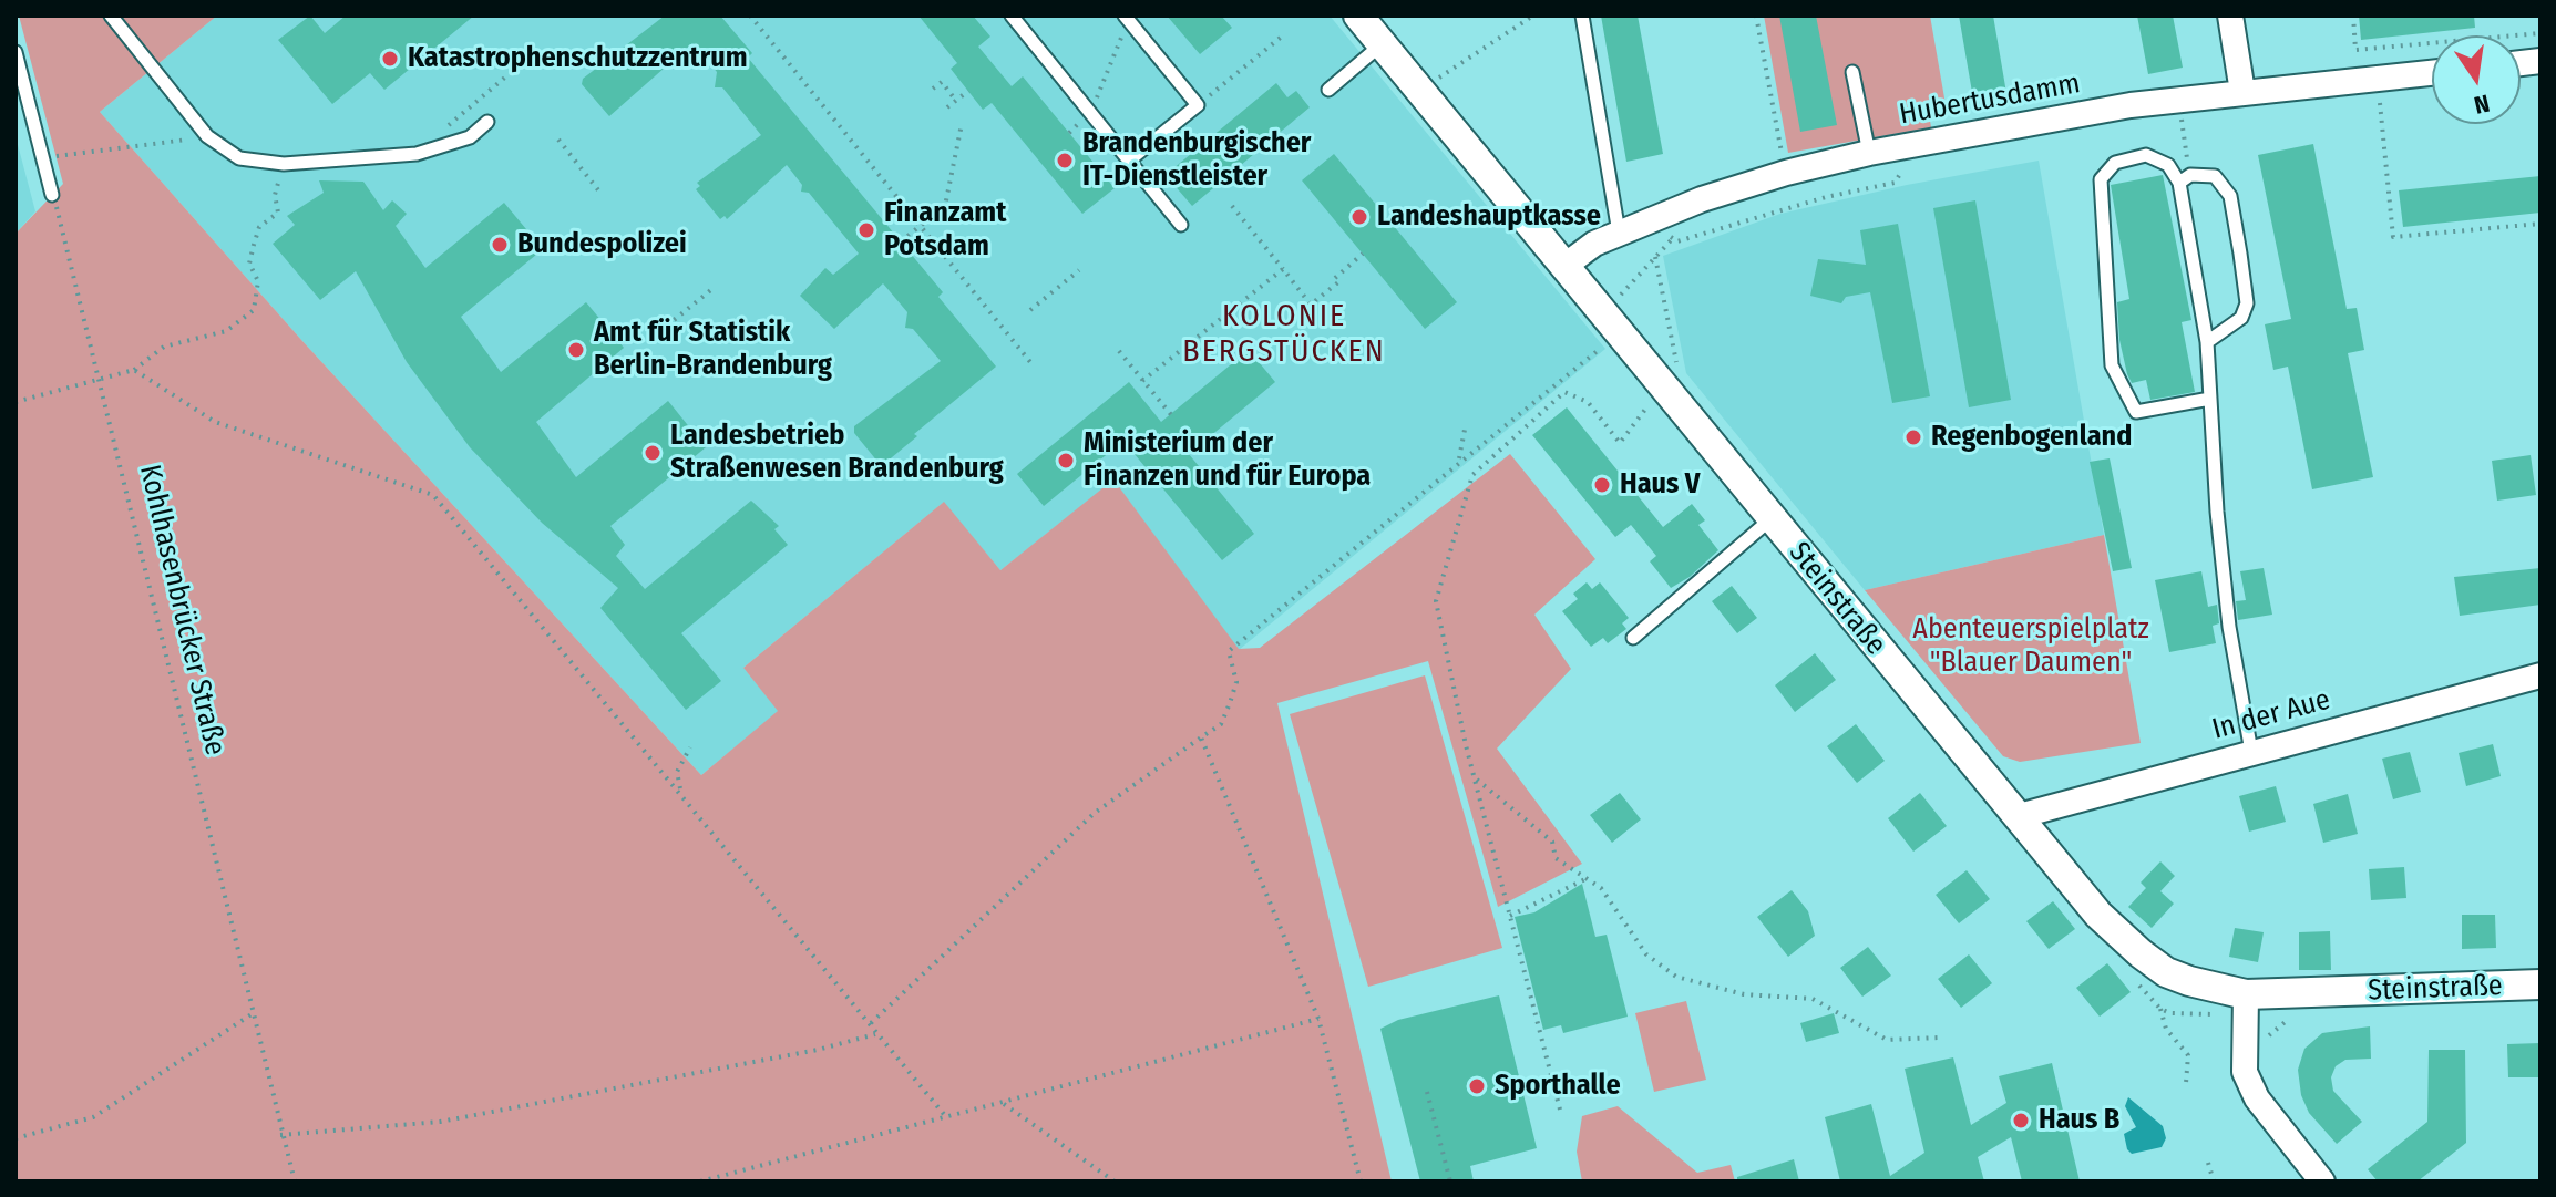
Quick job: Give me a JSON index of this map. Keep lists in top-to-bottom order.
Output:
{
  "streets": {
    "street": ["Hubertusdamm", "Steinstraße", "In der Aue"],
    "path": ["Kohlhasenbrücker Straße"]
  },
  "crossings": [
    ["Hubertusdamm", "Steinstraße"],
    ["Steinstraße", "In der Aue"]
  ],
  "districts": ["KOLONIE BERGSTÜCKEN"],
  "parks": ["Abenteuerspielplatz \"Blauer Daumen\""],
  "places": [
    "Katastrophenschutzzentrum",
    "Brandenburgischer IT-Dienstleister",
    "Landeshauptkasse",
    "Finanzamt Potsdam",
    "Bundespolizei",
    "Amt für Statistik Berlin-Brandenburg",
    "Regenbogenland",
    "Landesbetrieb Straßenwesen Brandenburg",
    "Ministerium der Finanzen und für Europa",
    "Haus V",
    "Sporthalle",
    "Haus B"
  ],
  "north": "bottom"
}
